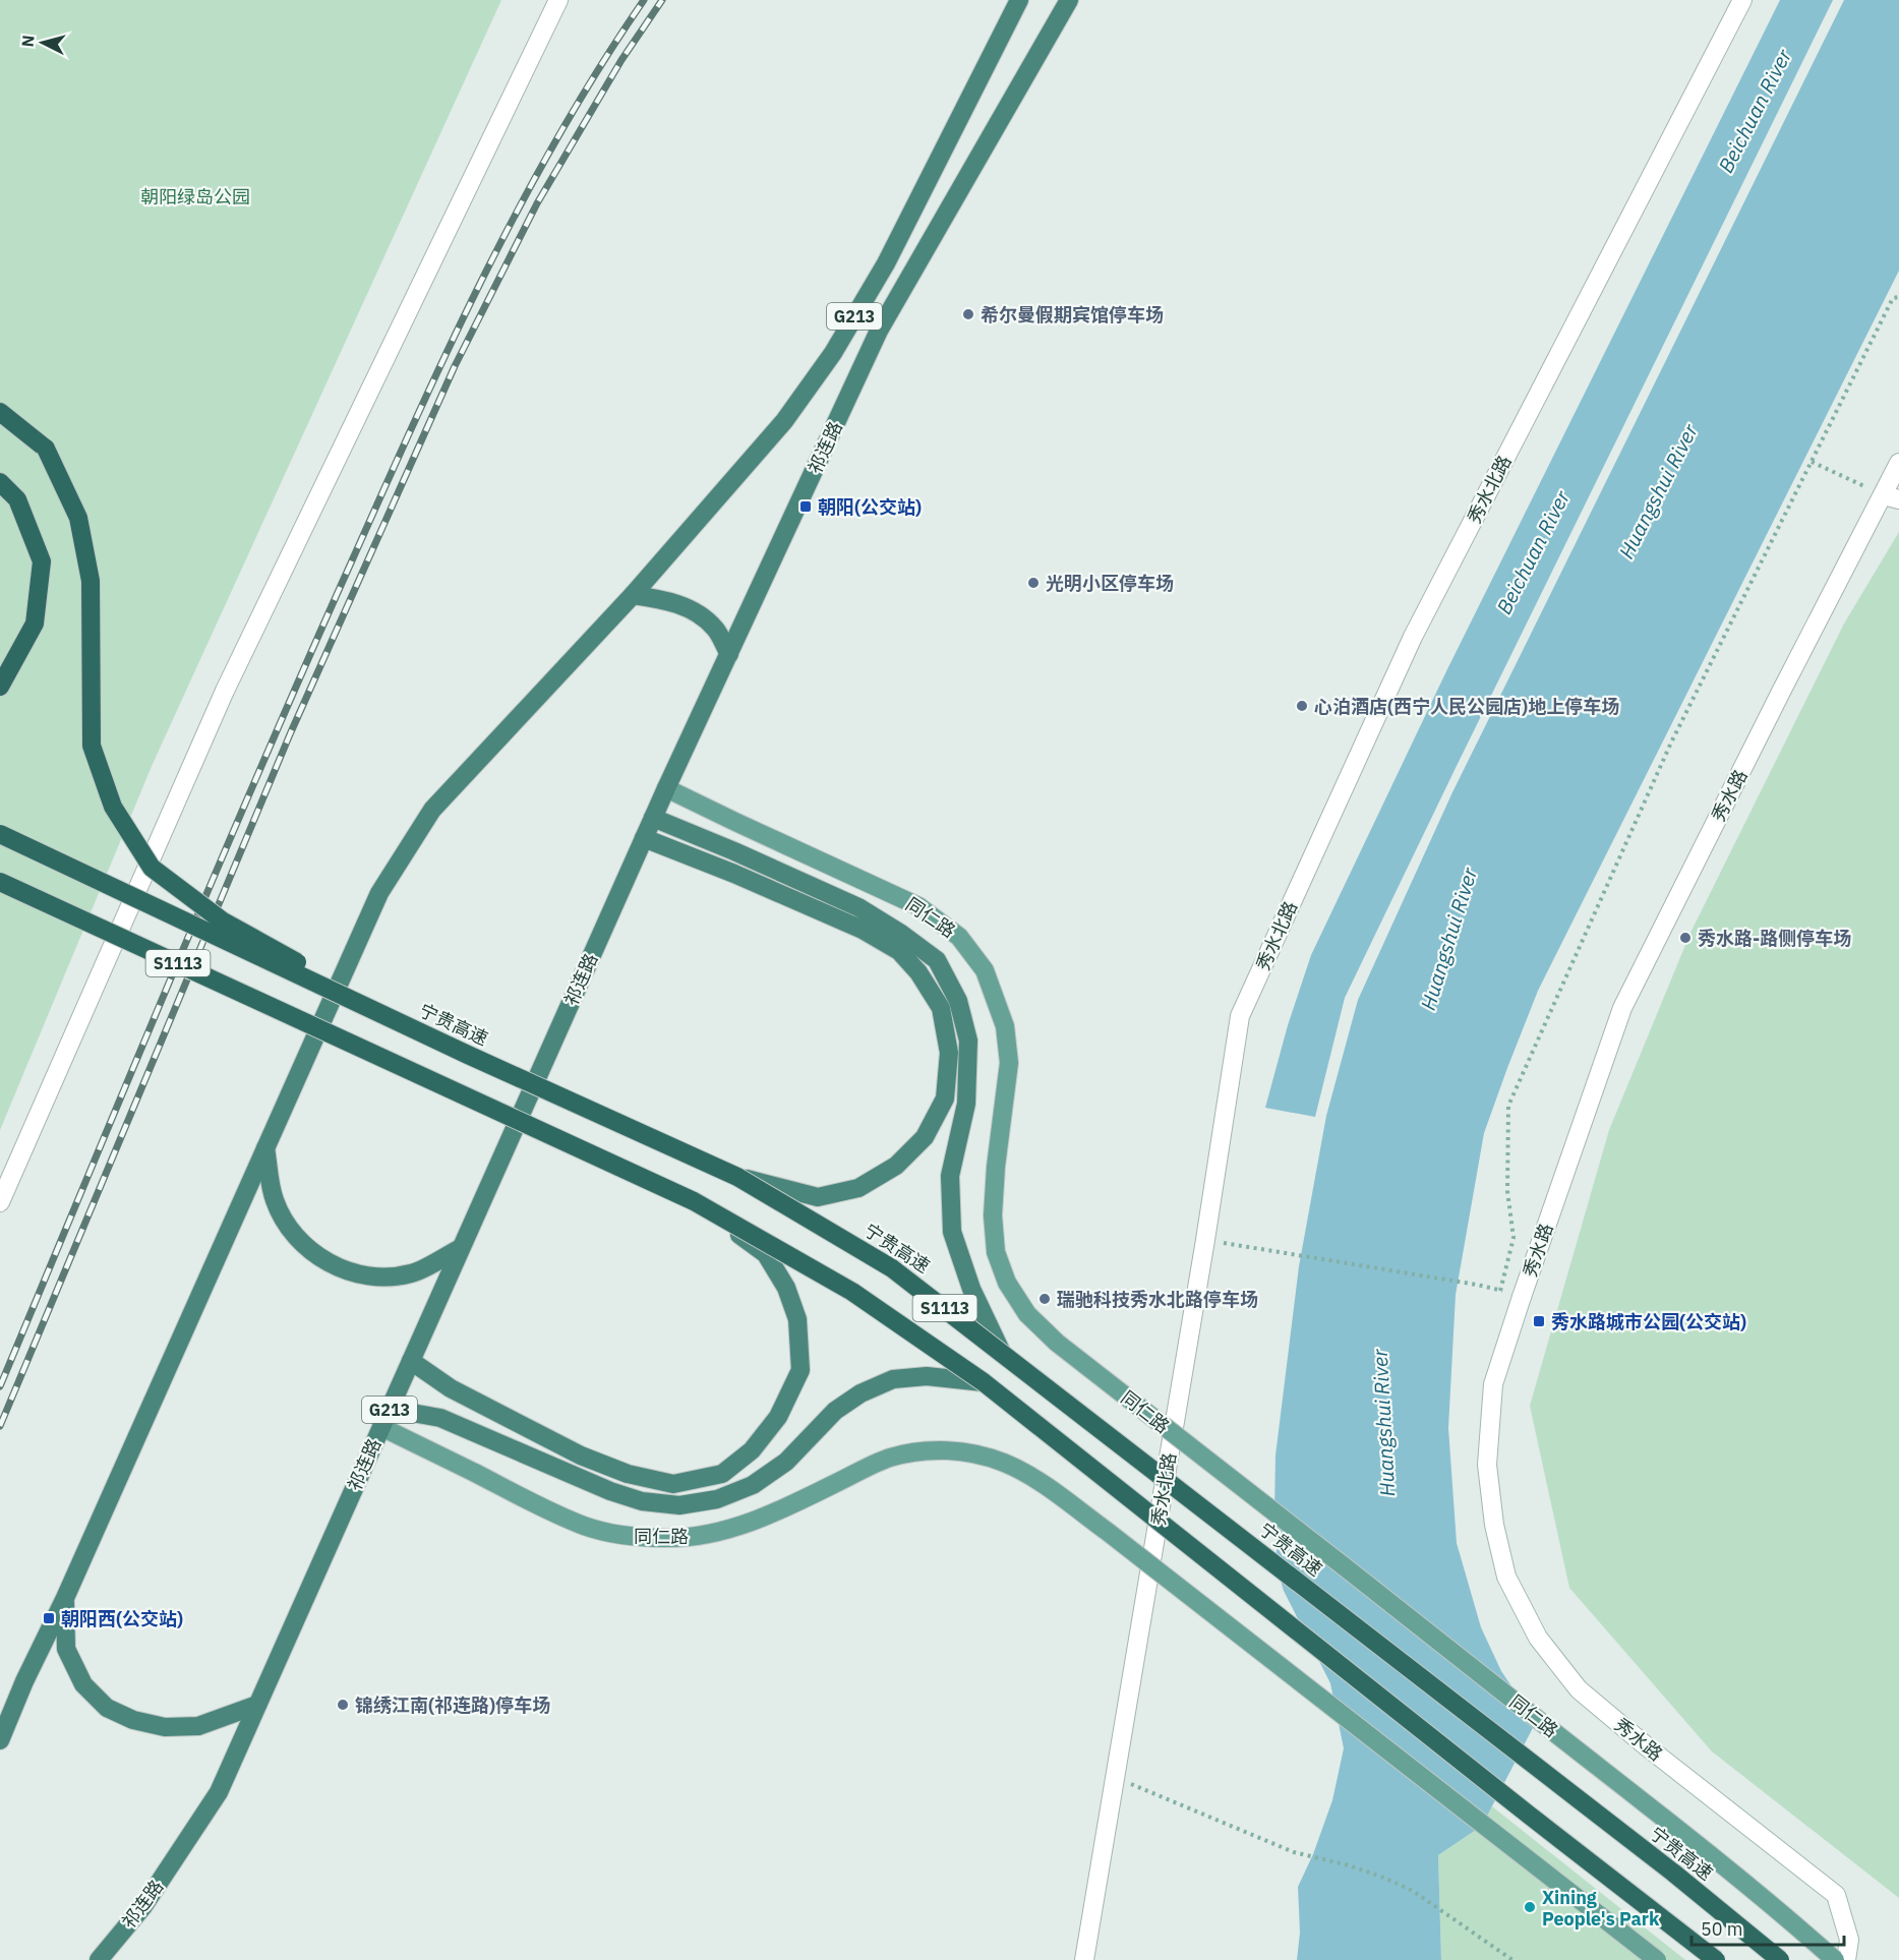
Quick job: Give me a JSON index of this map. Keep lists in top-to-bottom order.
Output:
{
  "streets": {
    "highway": [
      "G213",
      "祁连路",
      "S1113",
      "宁贵高速"
    ],
    "main road": ["同仁路"],
    "street": ["秀水北路", "秀水路"]
  },
  "crossings": [
    ["祁连路", "同仁路"]
  ],
  "water": ["Beichuan River", "Huangshui River"],
  "parks": ["朝阳绿岛公园"],
  "places": {
    "other": [
      "希尔曼假期宾馆停车场",
      "光明小区停车场",
      "心泊酒店(西宁人民公园店)地上停车场",
      "秀水路-路侧停车场",
      "瑞驰科技秀水北路停车场",
      "锦绣江南(祁连路)停车场",
      "Xining People's Park"
    ],
    "transit": ["朝阳(公交站)", "秀水路城市公园(公交站)", "朝阳西(公交站)"]
  },
  "scale_bar": "50 m",
  "north": "left"
}
